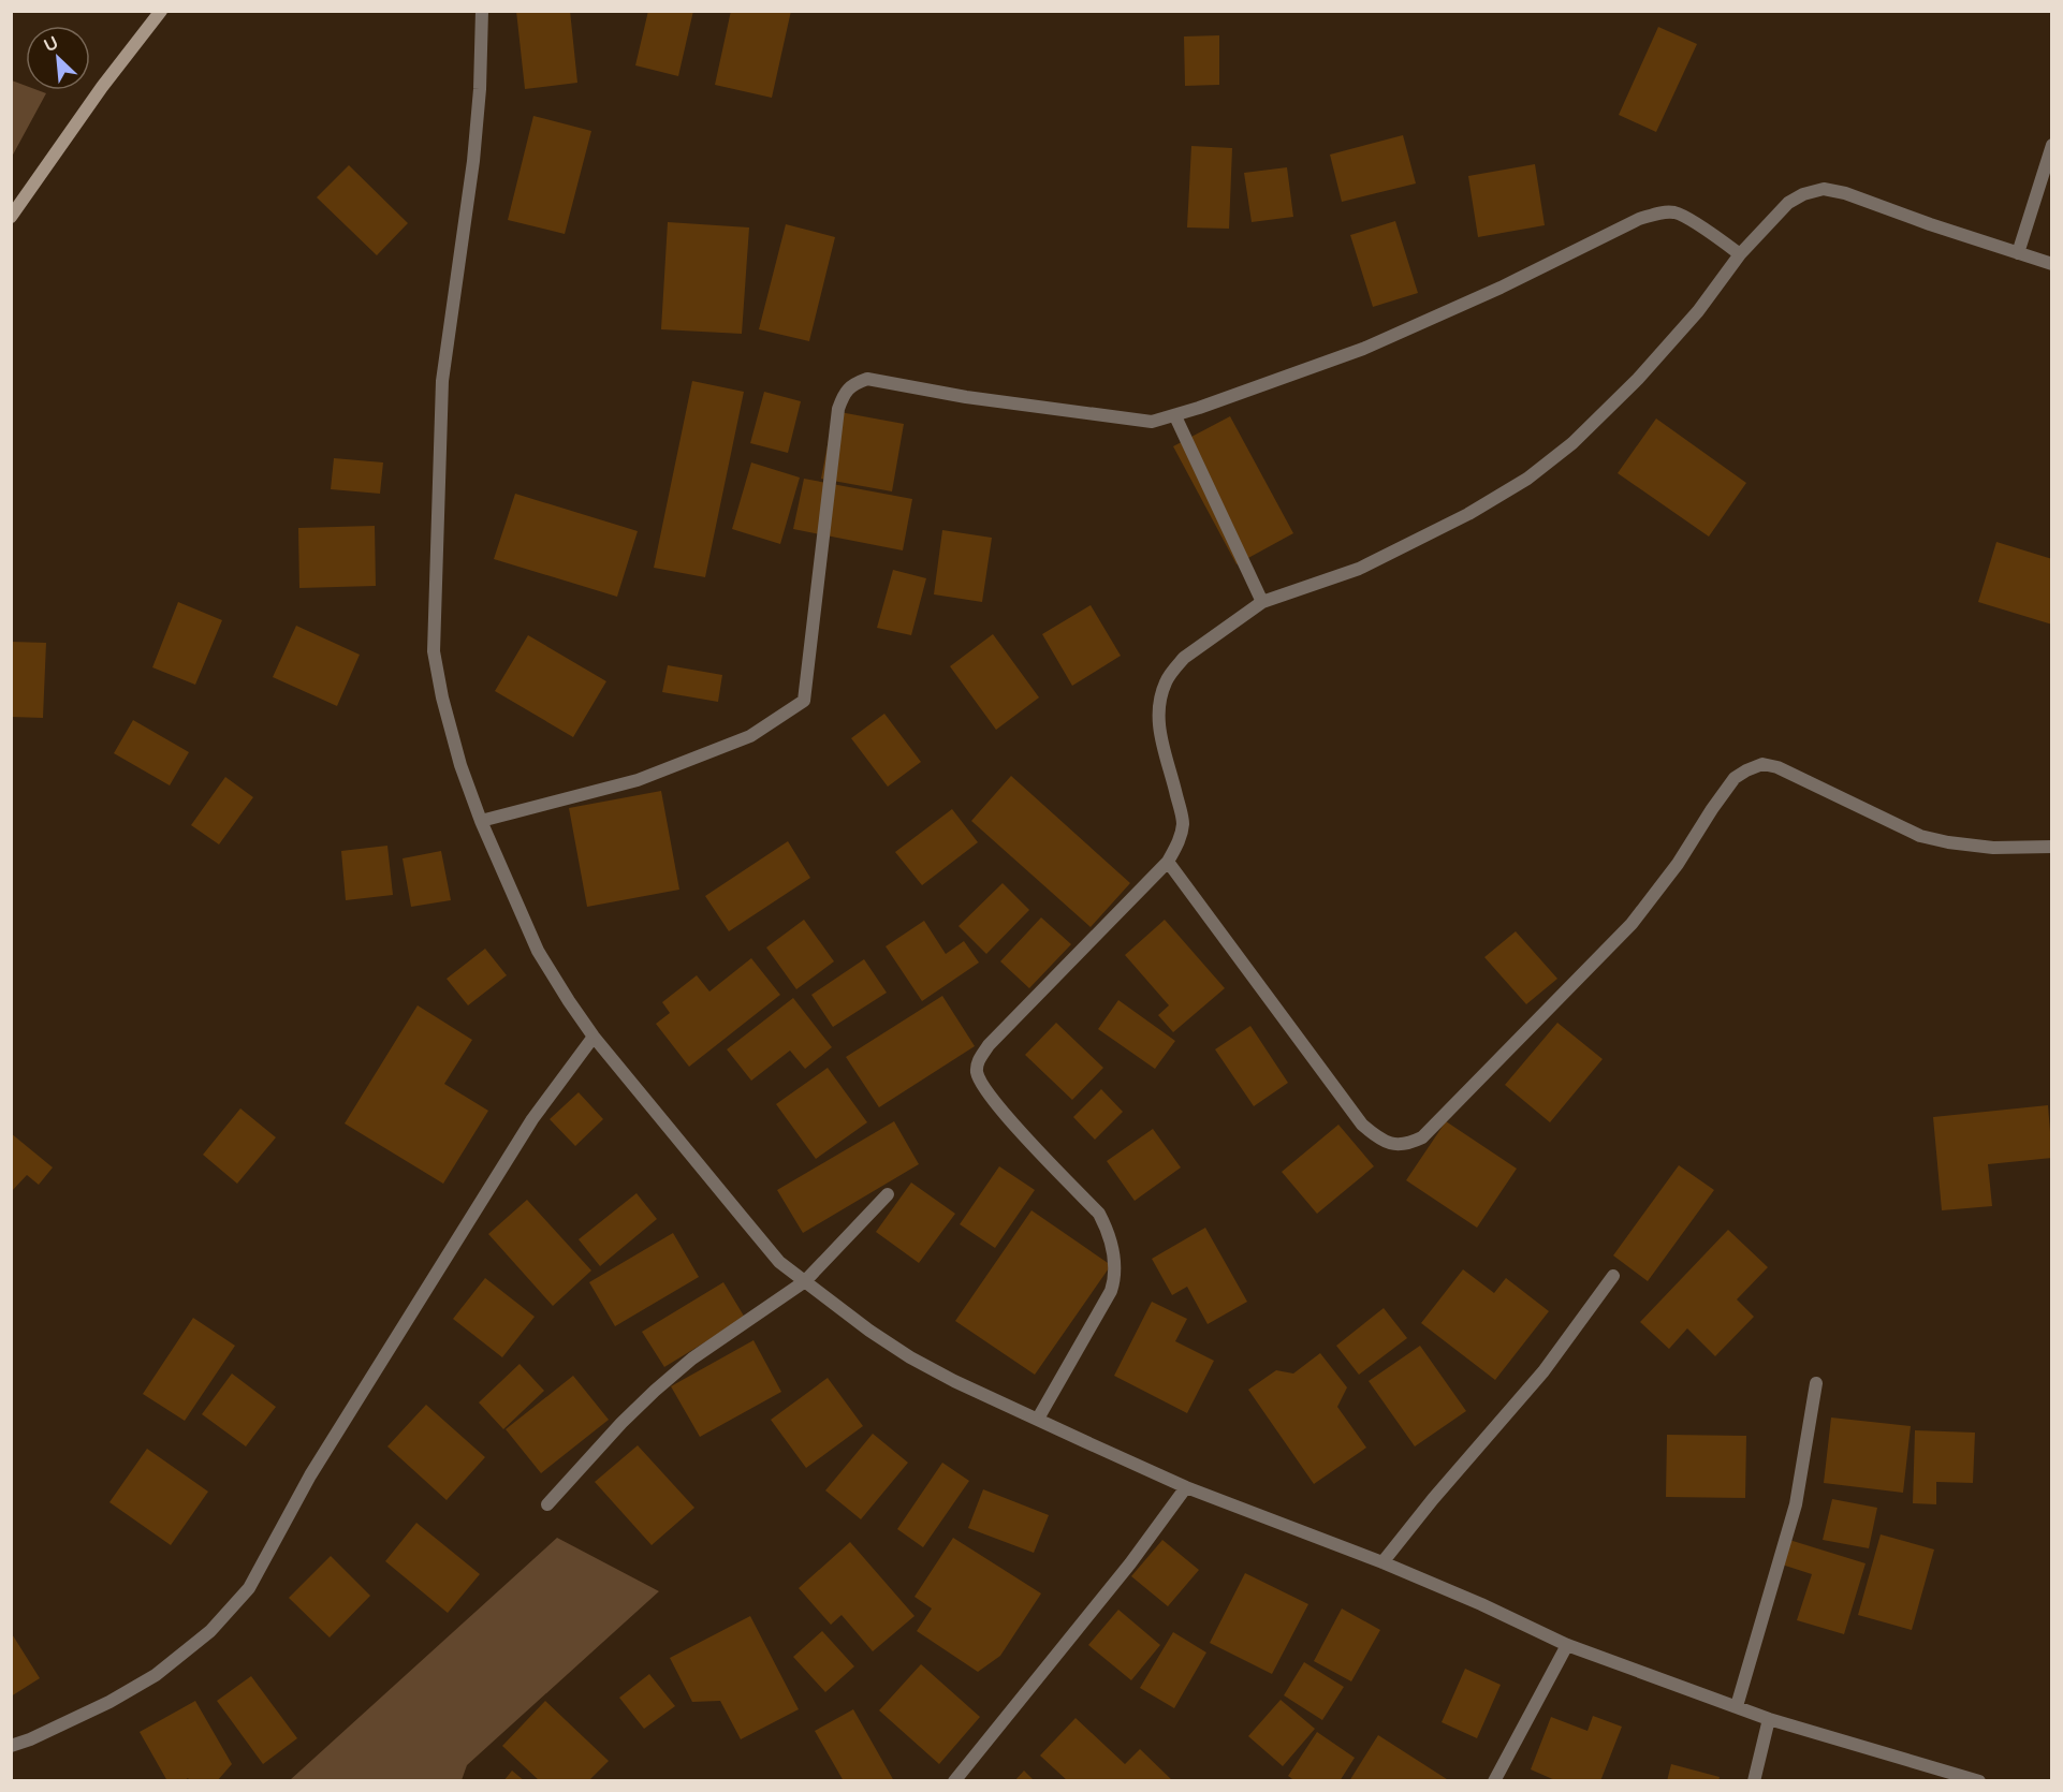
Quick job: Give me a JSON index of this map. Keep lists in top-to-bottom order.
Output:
{
  "north": "top left"
}
